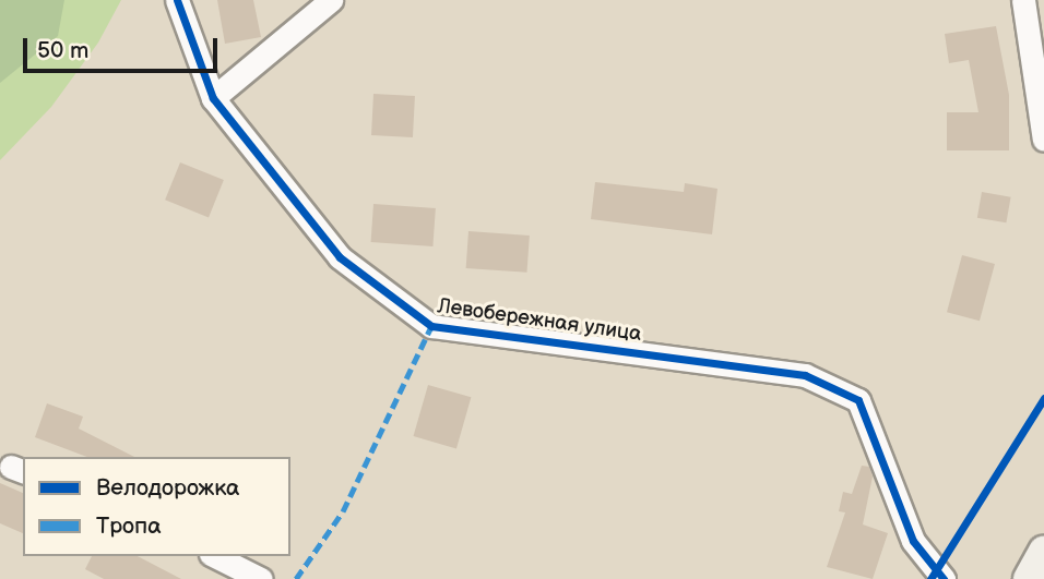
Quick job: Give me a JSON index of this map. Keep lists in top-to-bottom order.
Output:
{
  "streets": {
    "street": ["Левобережная улица"]
  },
  "legend": ["Велодорожка", "Тропа"],
  "scale_bar": "50 m"
}
